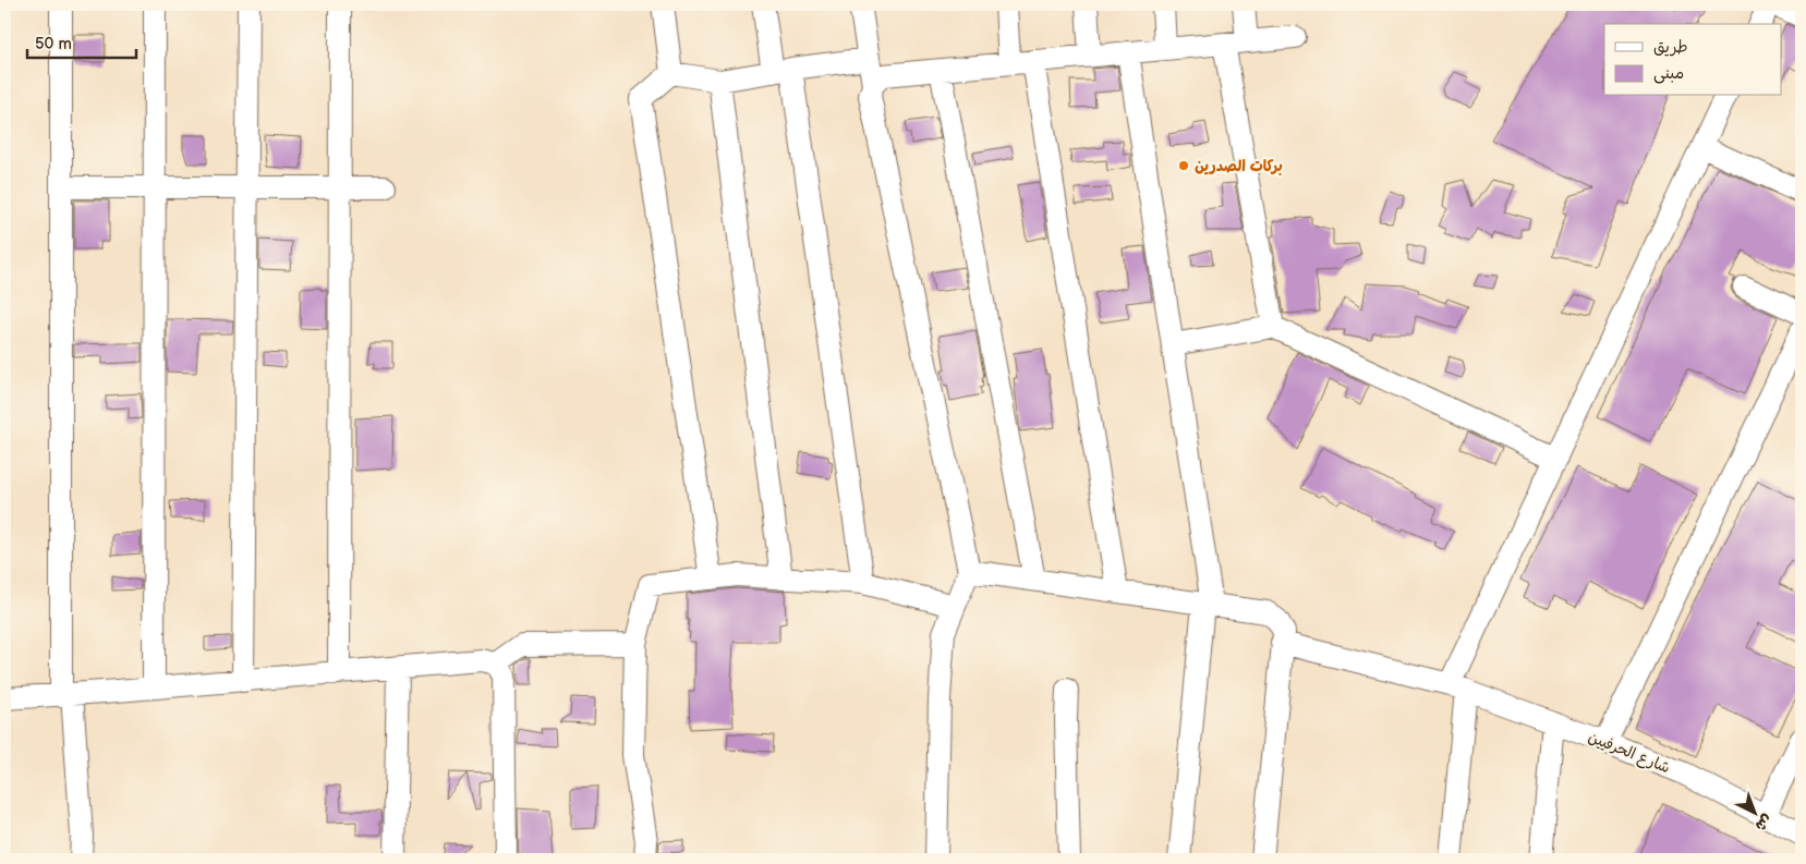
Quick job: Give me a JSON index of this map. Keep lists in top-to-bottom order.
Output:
{
  "streets": {
    "street": ["شارع الحرفيين"]
  },
  "places": ["بركات الصدرين"],
  "legend": ["طريق", "مبنى"],
  "scale_bar": "50 m",
  "north": "bottom right"
}
